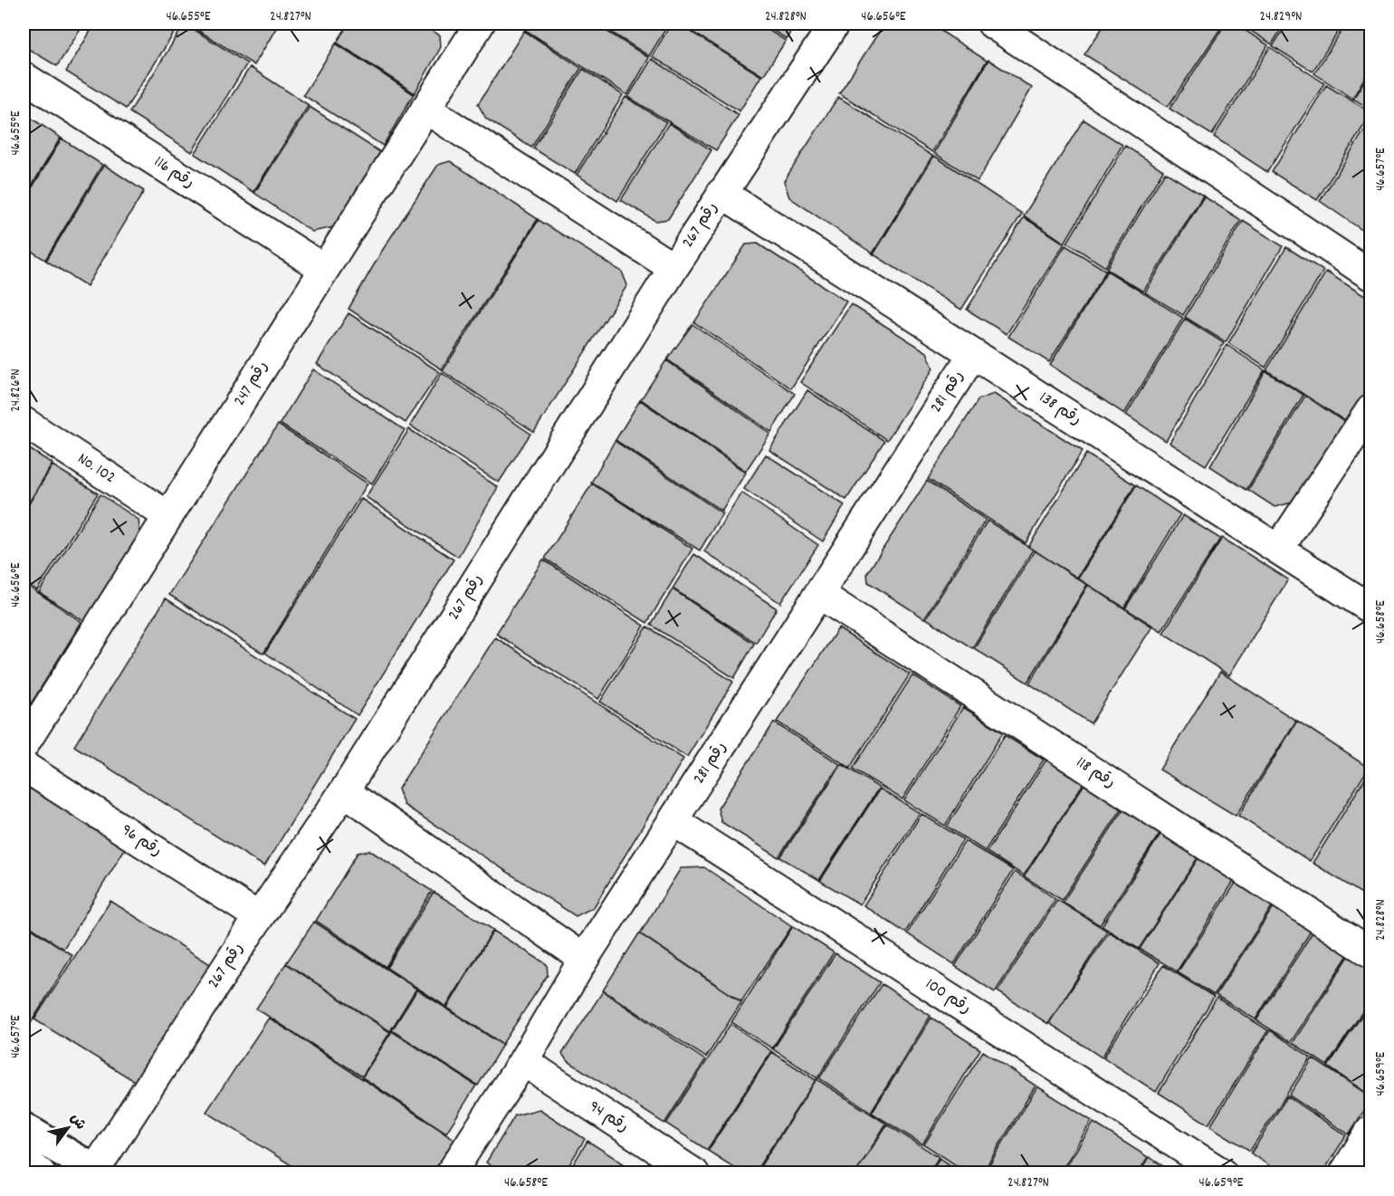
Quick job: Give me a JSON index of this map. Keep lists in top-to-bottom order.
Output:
{
  "streets": {
    "street": [
      "رقم 116",
      "رقم 267",
      "رقم 247",
      "رقم 281",
      "رقم 138",
      "No. 102",
      "رقم 118",
      "رقم 96",
      "رقم 100",
      "رقم 94"
    ]
  },
  "crossings": [
    ["رقم 116", "رقم 247"],
    ["رقم 267", "رقم 138"],
    ["رقم 267", "رقم 96"],
    ["رقم 247", "No. 102"],
    ["رقم 281", "رقم 138"],
    ["رقم 281", "رقم 118"],
    ["رقم 281", "رقم 100"],
    ["رقم 281", "رقم 94"]
  ],
  "north": "top right",
  "coordinates": [
    "46.655°E",
    "24.827°N",
    "24.828°N",
    "46.656°E",
    "24.829°N",
    "46.657°E",
    "24.826°N",
    "46.658°E",
    "46.659°E"
  ]
}
